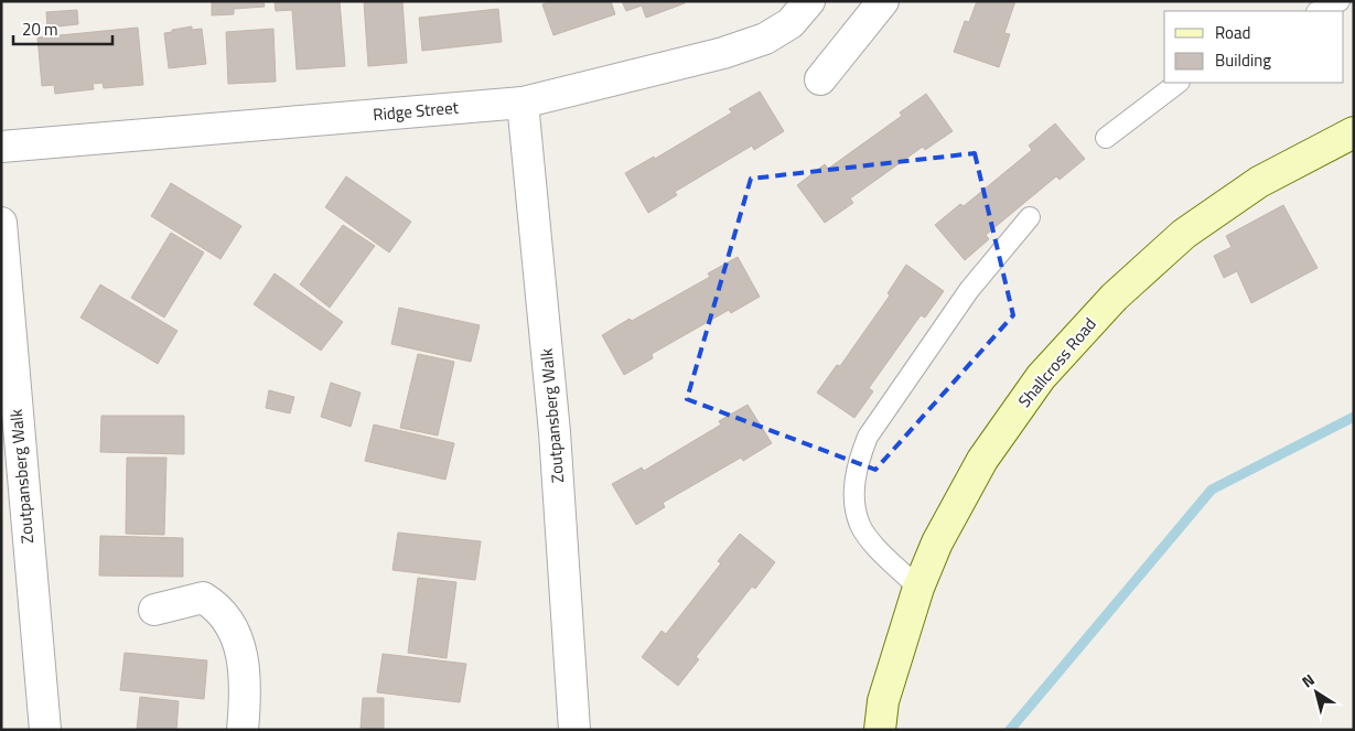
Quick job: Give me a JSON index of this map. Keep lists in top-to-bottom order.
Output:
{
  "streets": {
    "street": ["Ridge Street", "Shallcross Road", "Zoutpansberg Walk"]
  },
  "crossings": [
    ["Ridge Street", "Zoutpansberg Walk"]
  ],
  "legend": ["Road", "Building"],
  "scale_bar": "20 m",
  "north": "top left"
}
